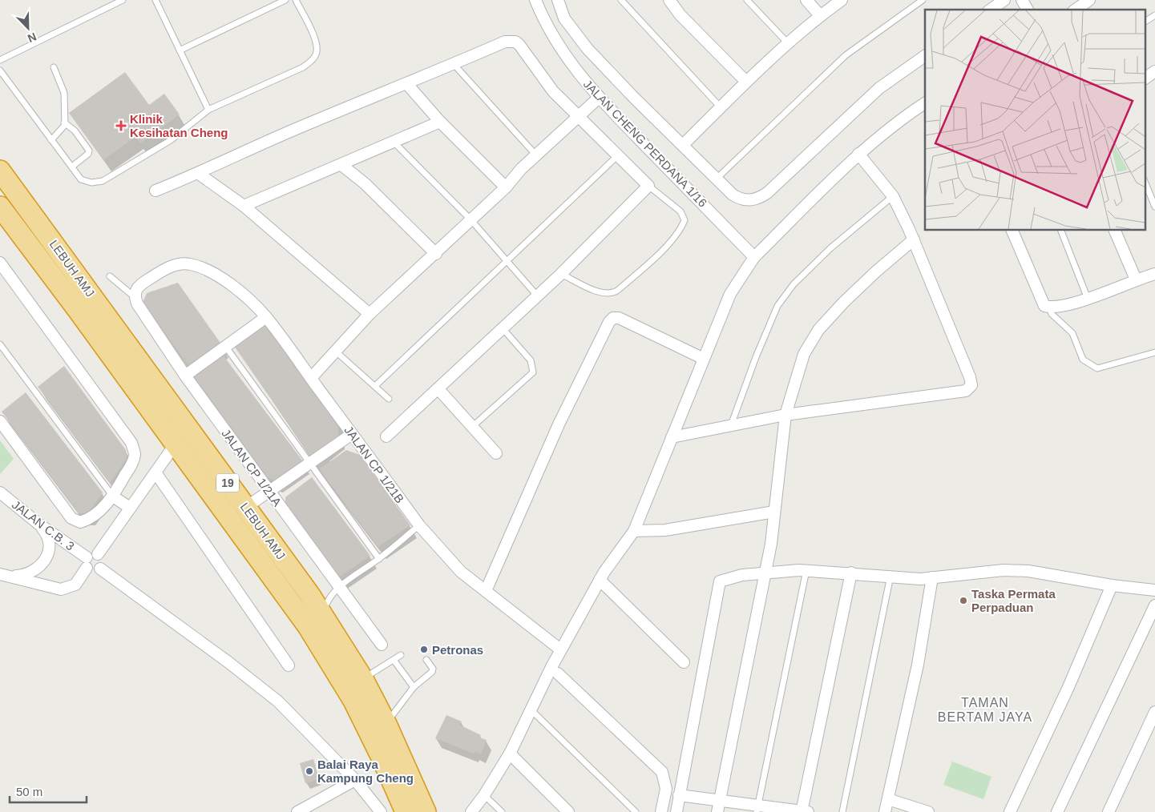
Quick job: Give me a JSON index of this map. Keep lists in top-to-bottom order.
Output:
{
  "streets": {
    "highway": ["LEBUH AMJ", "19"],
    "street": [
      "JALAN CHENG PERDANA 1/16",
      "JALAN CP 1/21B",
      "JALAN CP 1/21A",
      "JALAN C.B. 3"
    ]
  },
  "crossings": [
    ["JALAN CP 1/21B", "JALAN CP 1/21A"]
  ],
  "districts": ["TAMAN BERTAM JAYA"],
  "places": {
    "health": ["Klinik Kesihatan Cheng"],
    "other": ["Taska Permata Perpaduan", "Petronas", "Balai Raya Kampung Cheng"]
  },
  "scale_bar": "50 m",
  "north": "bottom right"
}
